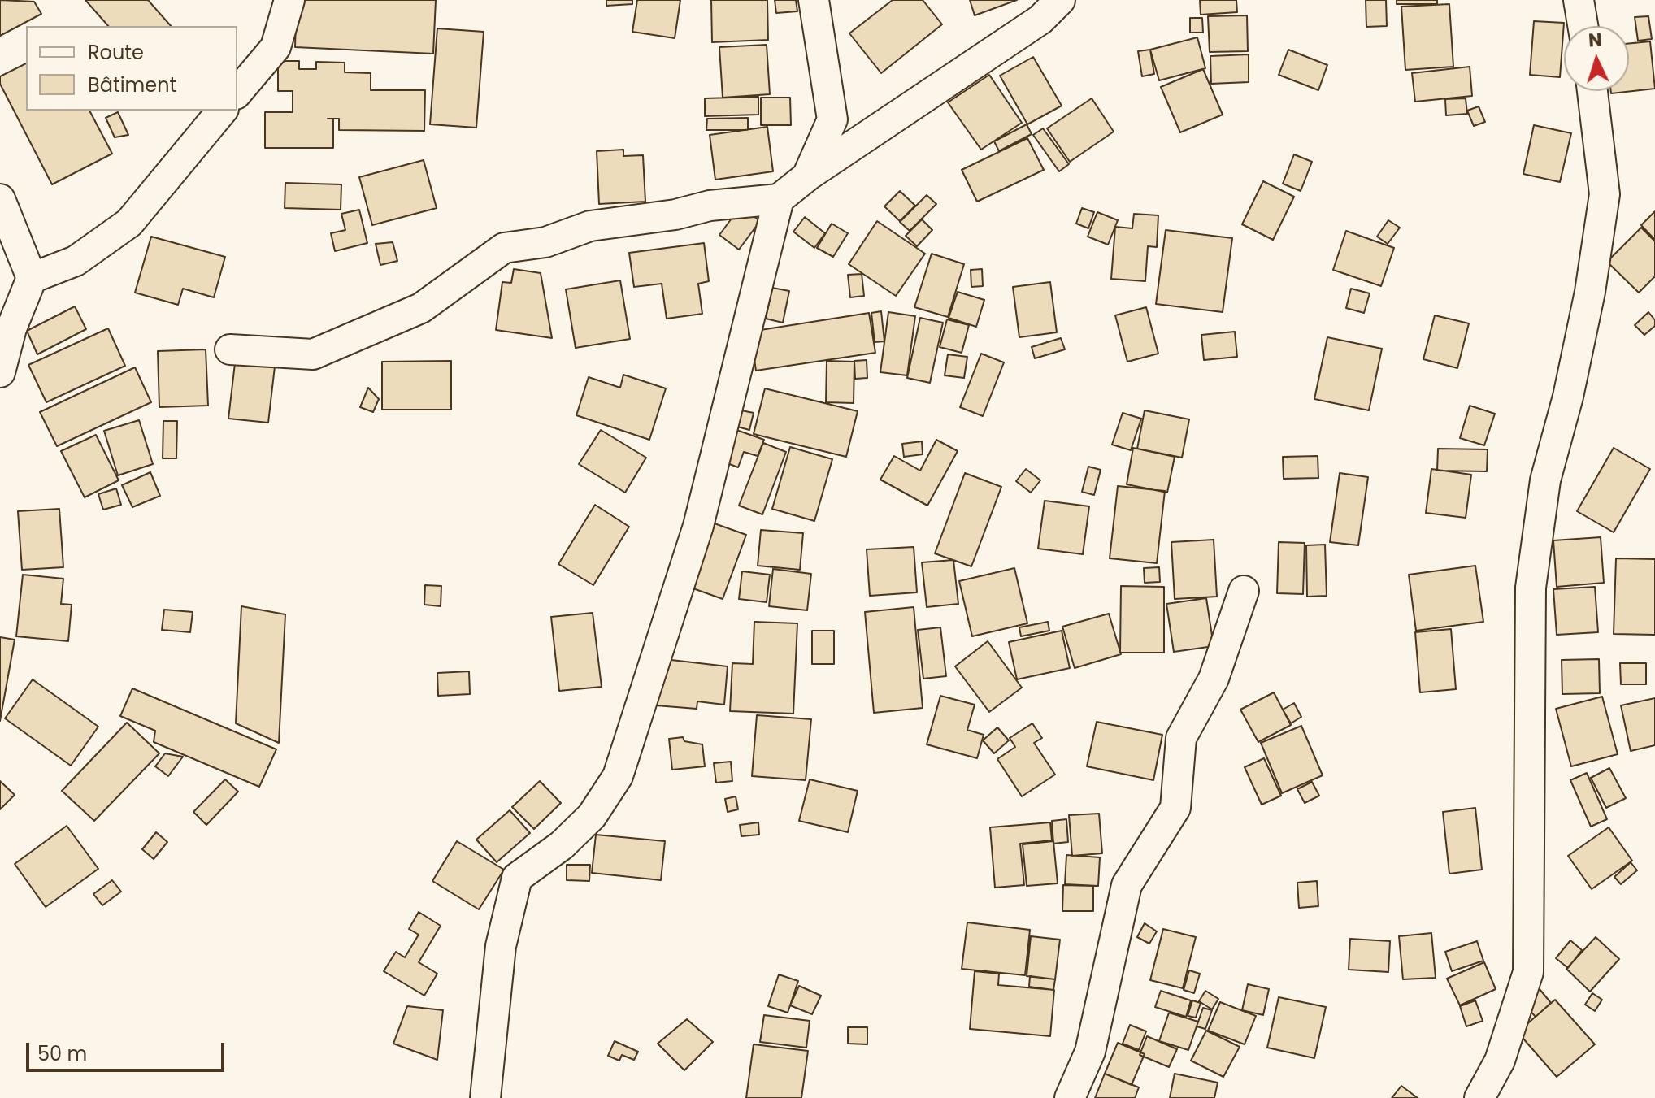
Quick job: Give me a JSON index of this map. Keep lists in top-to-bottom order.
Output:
{
  "legend": ["Route", "Bâtiment"],
  "scale_bar": "50 m",
  "north": "top"
}
